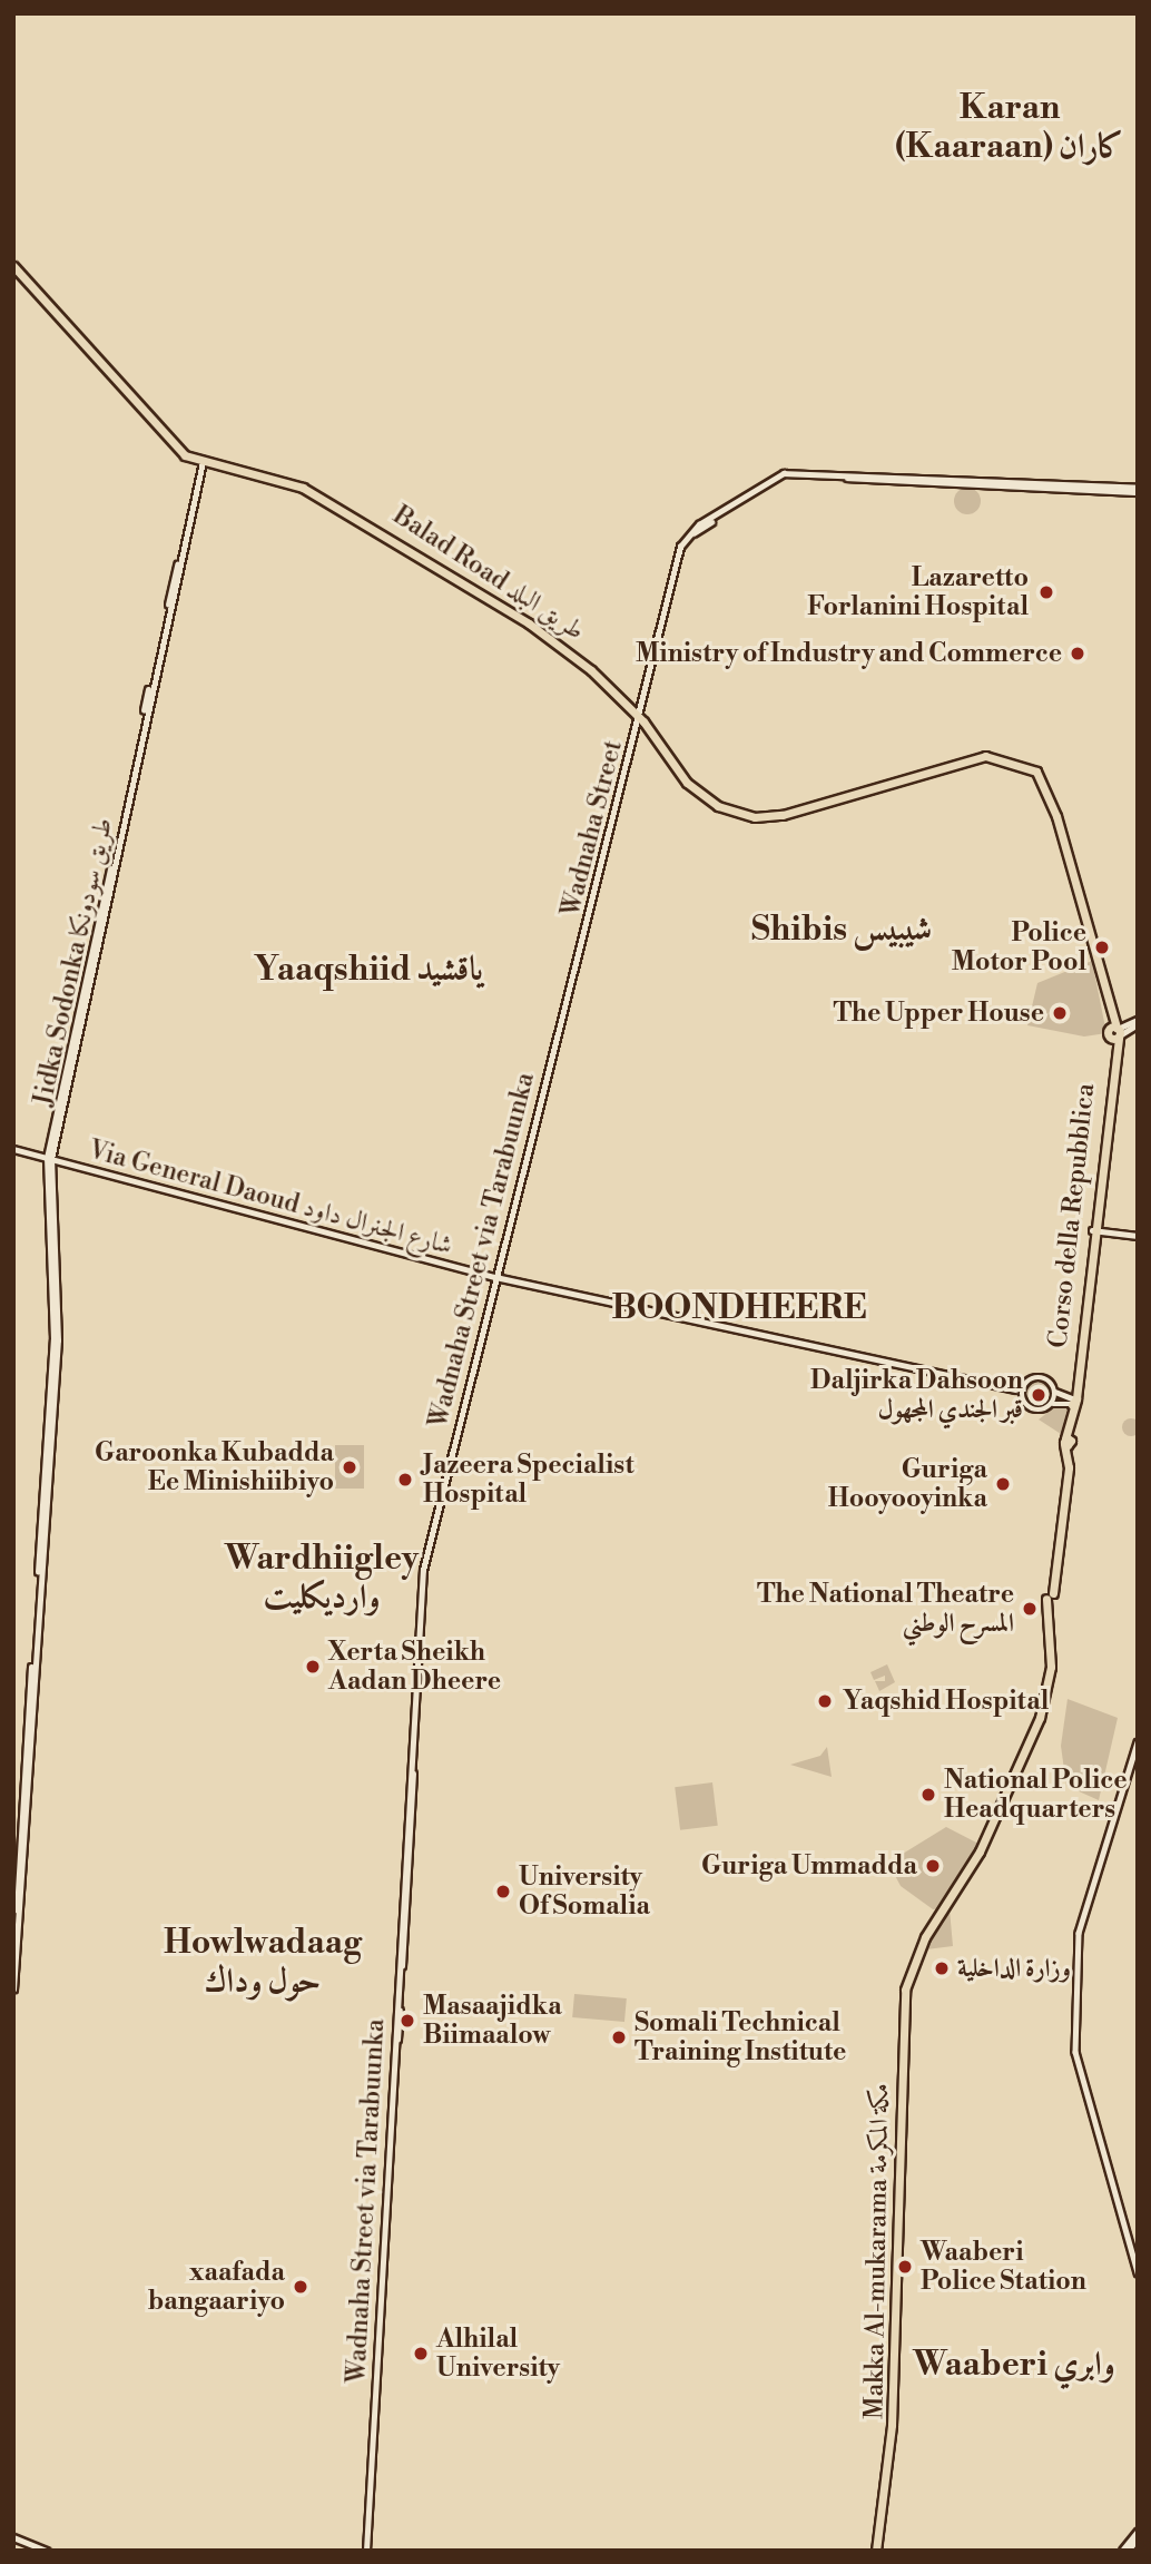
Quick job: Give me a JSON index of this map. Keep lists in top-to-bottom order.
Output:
{
  "streets": {
    "highway": ["Balad Road طريق البلد", "Makka Al-mukarama مكة المكرمة"],
    "main road": [
      "Wadnaha Street",
      "Jidka Sodonka طريق سودونكا",
      "Via General Daoud شارع الجنرال داود",
      "Wadnaha Street via Tarabuunka"
    ]
  },
  "crossings": [
    ["Balad Road طريق البلد", "Wadnaha Street"],
    ["Balad Road طريق البلد", "Jidka Sodonka طريق سودونكا"],
    ["Wadnaha Street", "Via General Daoud شارع الجنرال داود"],
    ["Wadnaha Street", "Wadnaha Street via Tarabuunka"],
    ["Jidka Sodonka طريق سودونكا", "Via General Daoud شارع الجنرال داود"]
  ],
  "districts": [
    "Karan (Kaaraan) كاران",
    "Shibis شيبيس",
    "Yaaqshiid ياقشيد",
    "BOONDHEERE",
    "Wardhiigley وارديكليت",
    "Howlwadaag حول وداك",
    "Waaberi وابري"
  ],
  "places": [
    "Lazaretto Forlanini Hospital",
    "Ministry of Industry and Commerce",
    "Police Motor Pool",
    "The Upper House",
    "Daljirka Dahsoon قبر الجندي المجهول",
    "Garoonka Kubadda Ee Minishiibiyo",
    "Jazeera Specialist Hospital",
    "Guriga Hooyooyinka",
    "The National Theatre المسرح الوطني",
    "Xerta Sheikh Aadan Dheere",
    "Yaqshid Hospital",
    "National Police Headquarters",
    "Guriga Ummadda",
    "University Of Somalia",
    "وزارة الداخلية",
    "Masaajidka Biimaalow",
    "Somali Technical Training Institute",
    "Waaberi Police Station",
    "xaafada bangaariyo",
    "Alhilal University"
  ]
}
